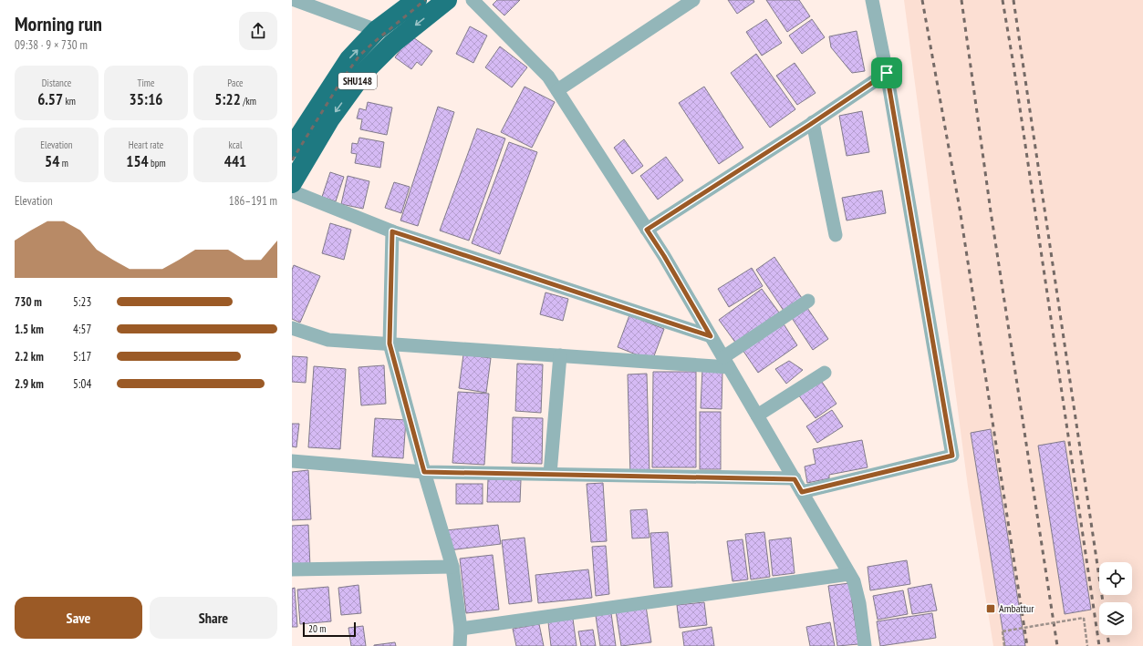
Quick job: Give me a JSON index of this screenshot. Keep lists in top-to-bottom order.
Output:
{
  "streets": {
    "highway": ["SHU148"]
  },
  "places": {
    "transit": ["Ambattur"]
  },
  "scale_bar": "20 m",
  "page": {
    "heading": ["Morning run", "09:38 · 9 × 730 m"],
    "stats": [
      ["Distance", "6.57 km"],
      ["Time", "35:16"],
      ["Pace", "5:22 /km"],
      ["Elevation", "54 m"],
      ["Heart rate", "154 bpm"],
      ["kcal", "441"]
    ],
    "chart": ["Elevation", "186–191 m"],
    "list": [
      {
        "name": "730 m",
        "note": "5:23"
      },
      {
        "name": "1.5 km",
        "note": "4:57"
      },
      {
        "name": "2.2 km",
        "note": "5:17"
      },
      {
        "name": "2.9 km",
        "note": "5:04"
      }
    ],
    "buttons": ["Save", "Share"],
    "scale": "20 m"
  }
}
